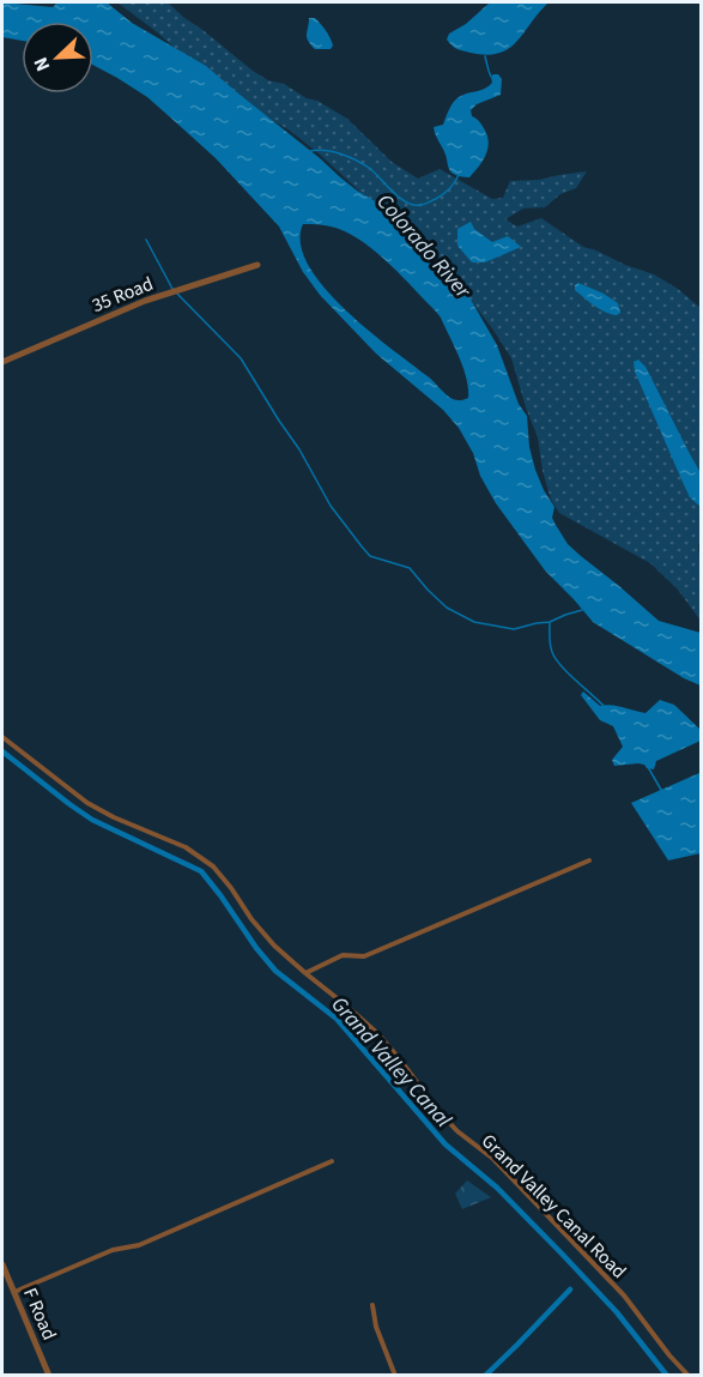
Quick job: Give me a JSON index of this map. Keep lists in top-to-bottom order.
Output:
{
  "streets": {
    "street": ["35 Road", "Grand Valley Canal Road", "F Road"]
  },
  "water": ["Colorado River", "Grand Valley Canal"],
  "north": "bottom left"
}
